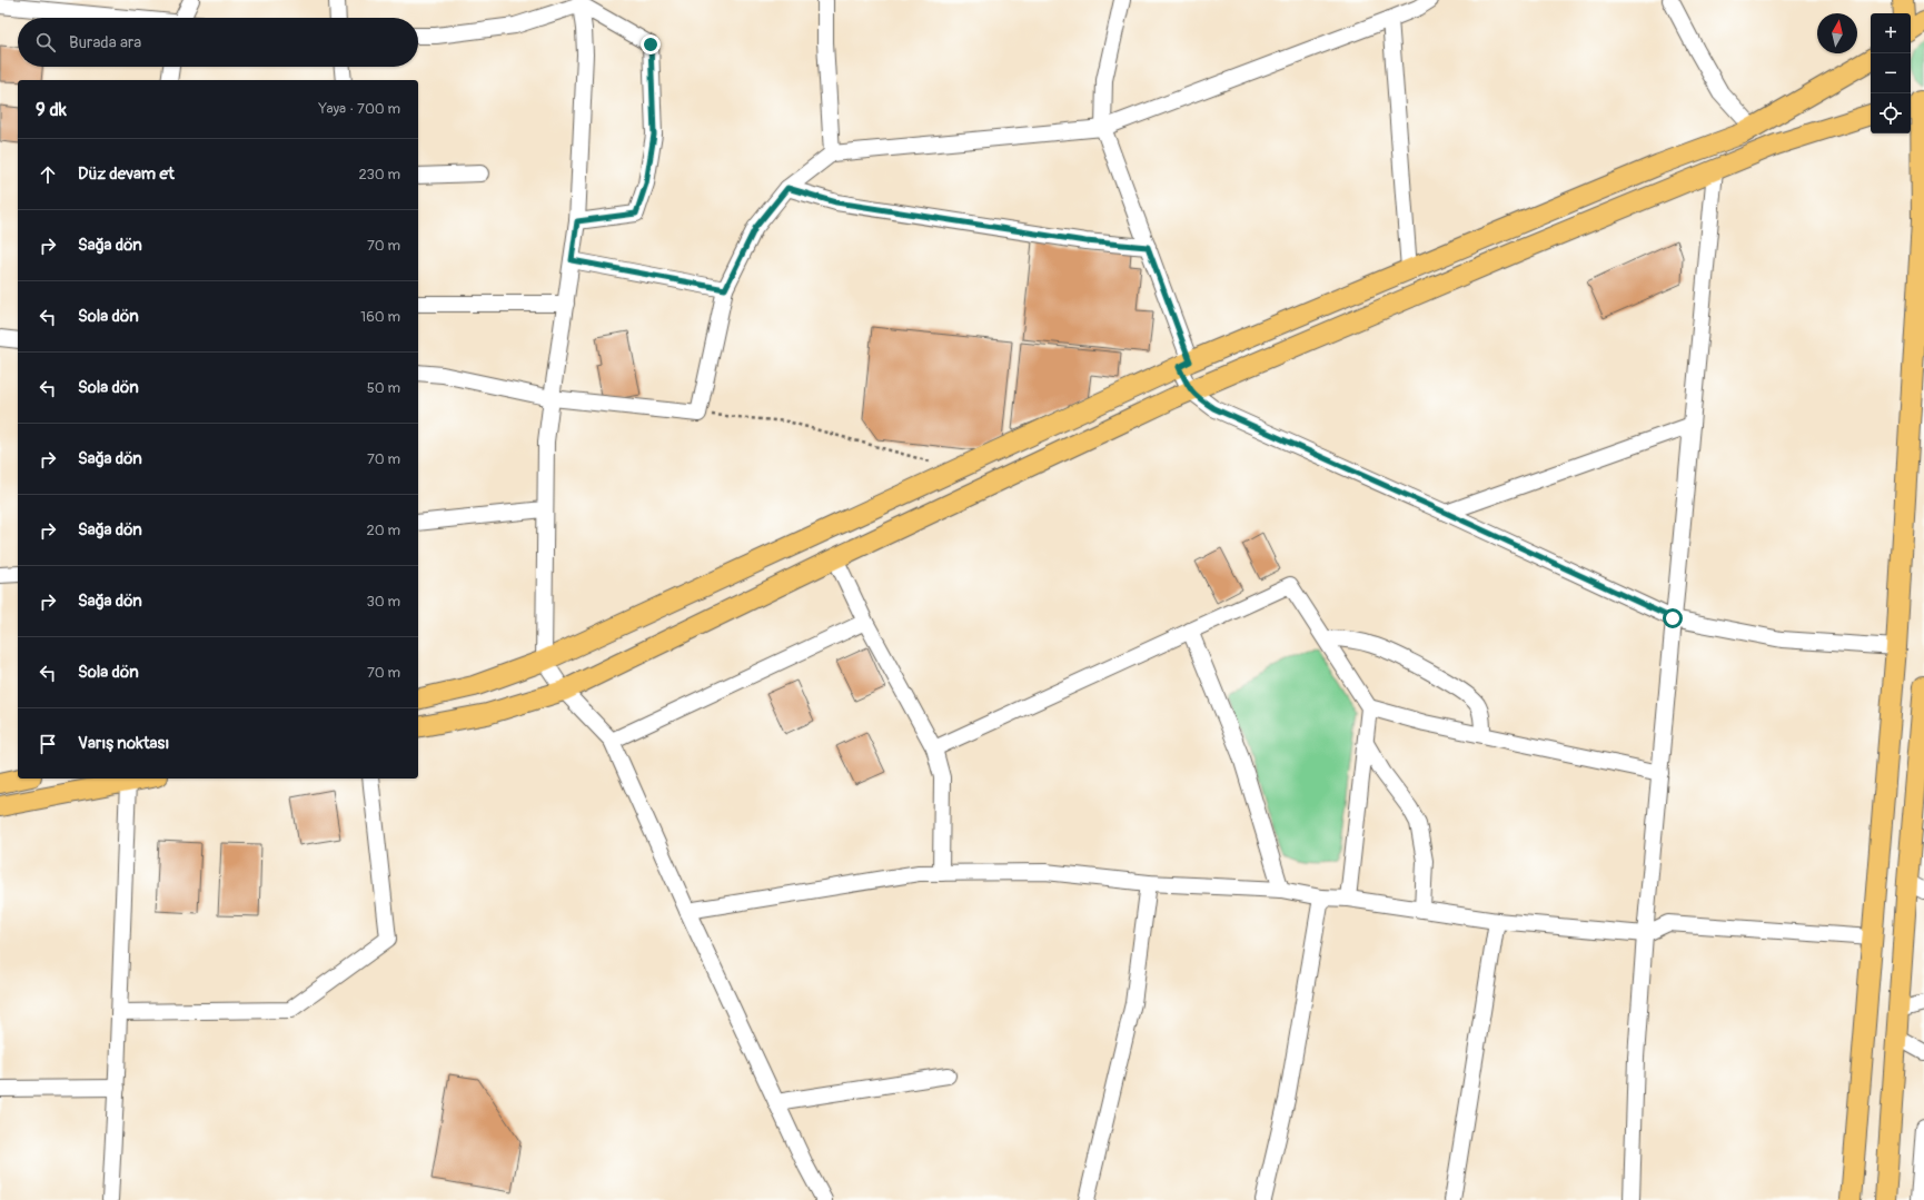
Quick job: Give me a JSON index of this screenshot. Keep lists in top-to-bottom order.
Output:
{
  "north": "top",
  "page": {
    "map_buttons": ["+", "−"],
    "search": "Burada ara",
    "heading": ["9 dk", "Yaya · 700 m"],
    "list": [
      ["Düz devam et", "230 m"],
      ["Sağa dön", "70 m"],
      ["Sola dön", "160 m"],
      ["Sola dön", "50 m"],
      ["Sağa dön", "70 m"],
      ["Sağa dön", "20 m"],
      ["Sağa dön", "30 m"],
      ["Sola dön", "70 m"],
      "Varış noktası"
    ]
  }
}
